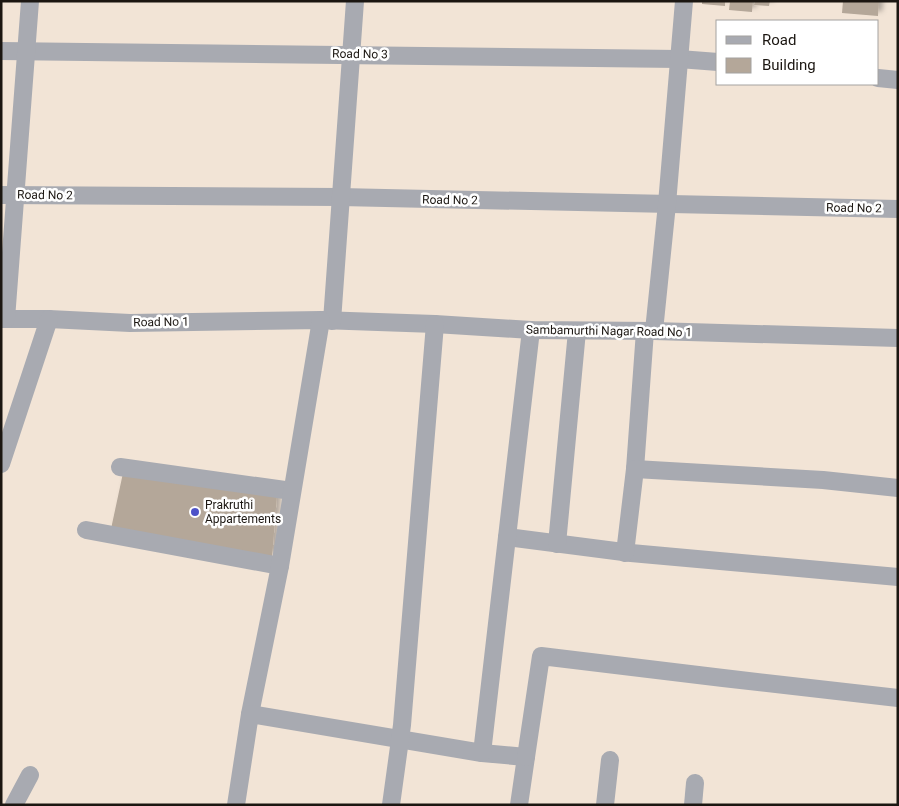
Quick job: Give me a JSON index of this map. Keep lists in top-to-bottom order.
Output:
{
  "streets": {
    "street": [
      "Road No 3",
      "Road No 2",
      "Road No 1",
      "Sambamurthi Nagar Road No 1"
    ]
  },
  "crossings": [
    ["Road No 1", "Sambamurthi Nagar Road No 1"]
  ],
  "places": ["Prakruthi Appartements"],
  "legend": ["Road", "Building"]
}
